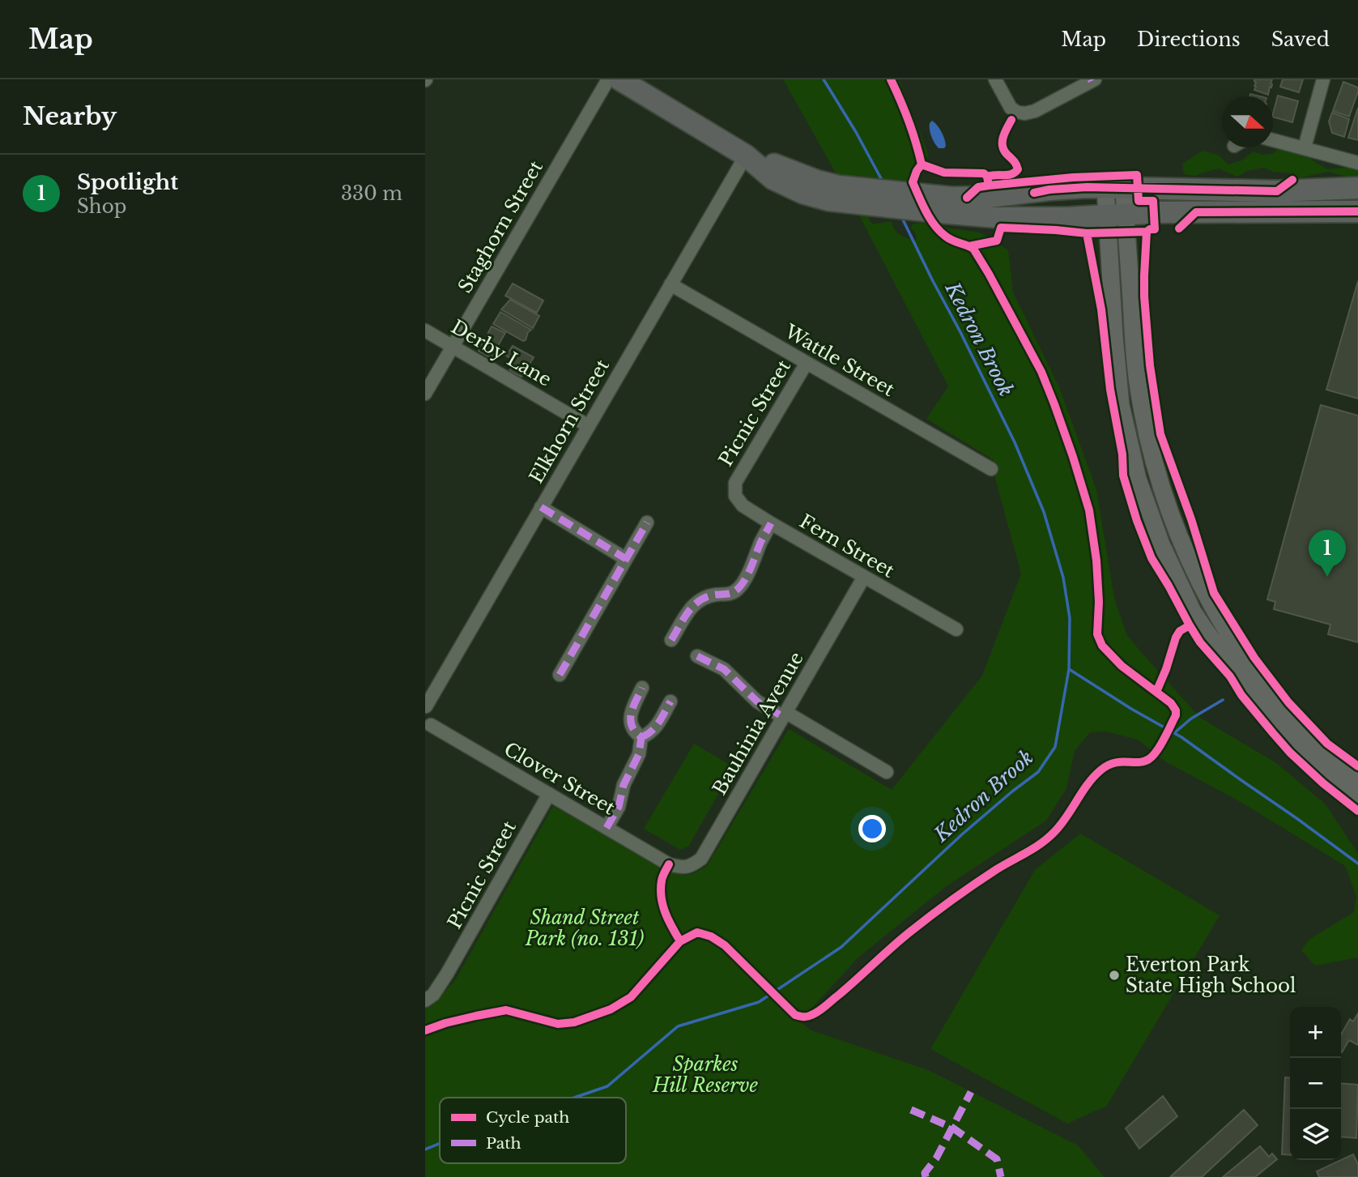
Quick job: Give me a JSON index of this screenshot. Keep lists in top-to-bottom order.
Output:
{
  "streets": {
    "street": [
      "Staghorn Street",
      "Derby Lane",
      "Wattle Street",
      "Picnic Street",
      "Elkhorn Street",
      "Fern Street",
      "Bauhinia Avenue",
      "Clover Street"
    ]
  },
  "crossings": [
    ["Staghorn Street", "Derby Lane"],
    ["Derby Lane", "Elkhorn Street"],
    ["Wattle Street", "Picnic Street"],
    ["Wattle Street", "Elkhorn Street"],
    ["Picnic Street", "Fern Street"],
    ["Picnic Street", "Clover Street"],
    ["Fern Street", "Bauhinia Avenue"],
    ["Bauhinia Avenue", "Clover Street"]
  ],
  "water": ["Kedron Brook"],
  "parks": ["Shand Street Park (no. 131)", "Sparkes Hill Reserve"],
  "places": ["Everton Park State High School"],
  "legend": ["Cycle path", "Path"],
  "north": "right",
  "page": {
    "header": "Map",
    "nav": ["Map", "Directions", "Saved"],
    "heading": "Nearby",
    "list": [
      {
        "mark": "1",
        "name": "Spotlight",
        "note": "Shop",
        "value": "330 m"
      }
    ],
    "pins": "1",
    "map_buttons": ["+", "−"]
  }
}
